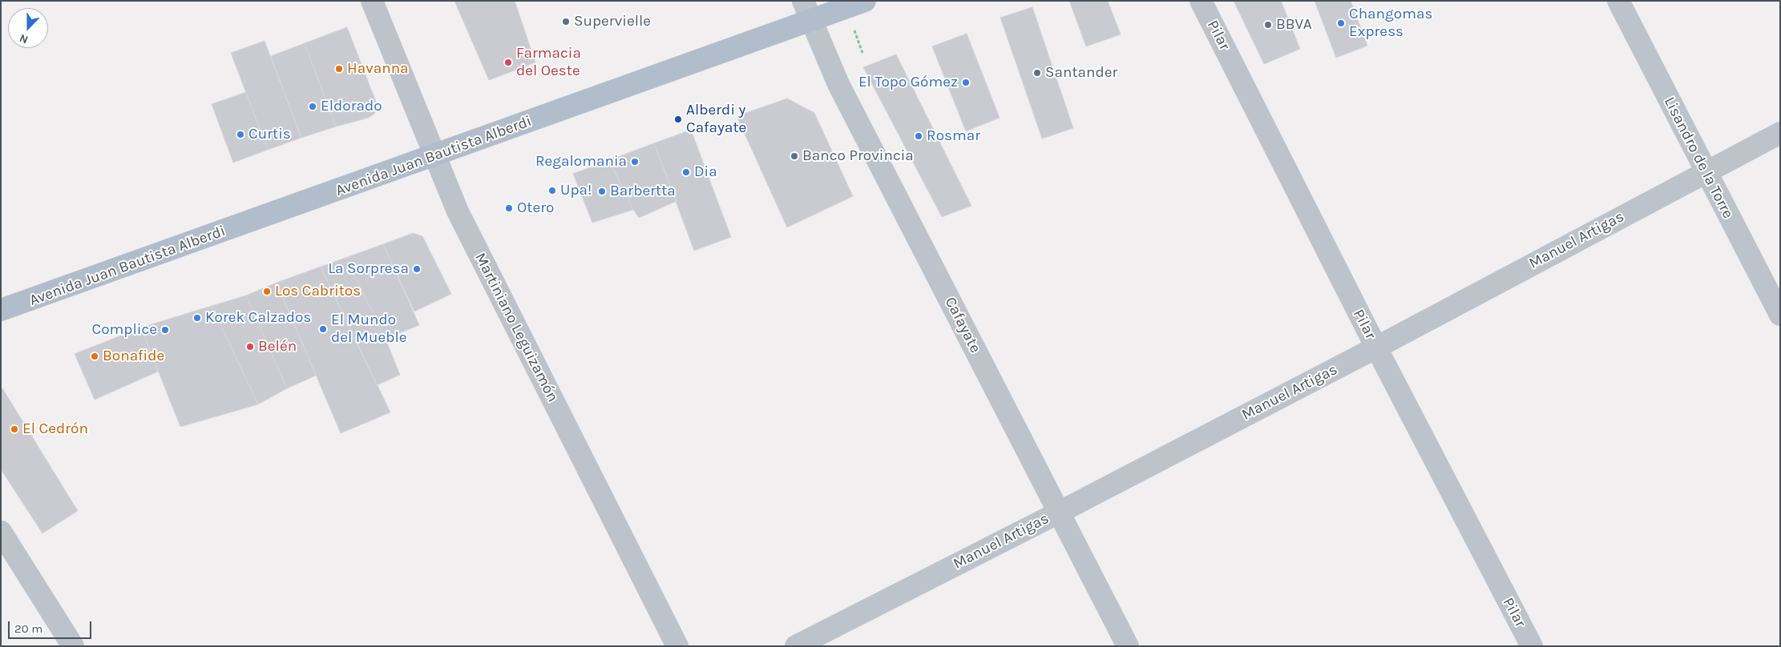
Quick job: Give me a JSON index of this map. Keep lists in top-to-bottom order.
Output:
{
  "streets": {
    "main road": ["Avenida Juan Bautista Alberdi"],
    "street": [
      "Pilar",
      "Lisandro de la Torre",
      "Manuel Artigas",
      "Cafayate",
      "Martiniano Leguizamón"
    ]
  },
  "crossings": [
    ["Pilar", "Manuel Artigas"],
    ["Avenida Juan Bautista Alberdi", "Cafayate"],
    ["Avenida Juan Bautista Alberdi", "Martiniano Leguizamón"],
    ["Lisandro de la Torre", "Manuel Artigas"],
    ["Manuel Artigas", "Cafayate"]
  ],
  "places": [
    "Supervielle",
    "Changomas Express",
    "BBVA",
    "Farmacia del Oeste",
    "Havanna",
    "Santander",
    "El Topo Gómez",
    "Eldorado",
    "Alberdi y Cafayate",
    "Curtis",
    "Rosmar",
    "Banco Provincia",
    "Regalomania",
    "Dia",
    "Upa!",
    "Barbertta",
    "Otero",
    "La Sorpresa",
    "Los Cabritos",
    "Korek Calzados",
    "El Mundo del Mueble",
    "Complice",
    "Belén",
    "Bonafide",
    "El Cedrón"
  ],
  "scale_bar": "20 m",
  "north": "bottom"
}
